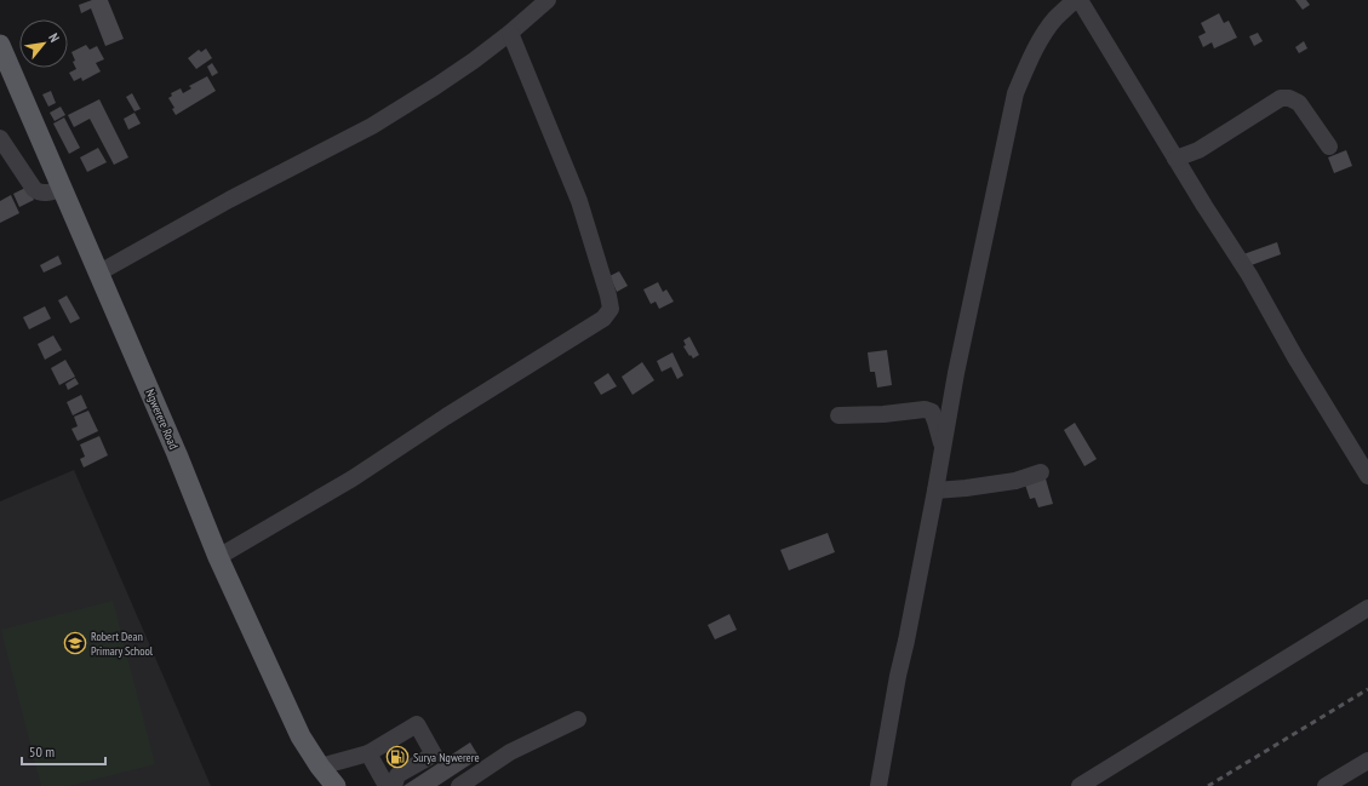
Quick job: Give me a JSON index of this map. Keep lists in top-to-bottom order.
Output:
{
  "streets": {
    "main road": ["Ngwerere Road"]
  },
  "places": {
    "school or university": ["Robert Dean Primary School"],
    "fuel station": ["Surya Ngwerere"]
  },
  "scale_bar": "50 m",
  "north": "top right"
}
